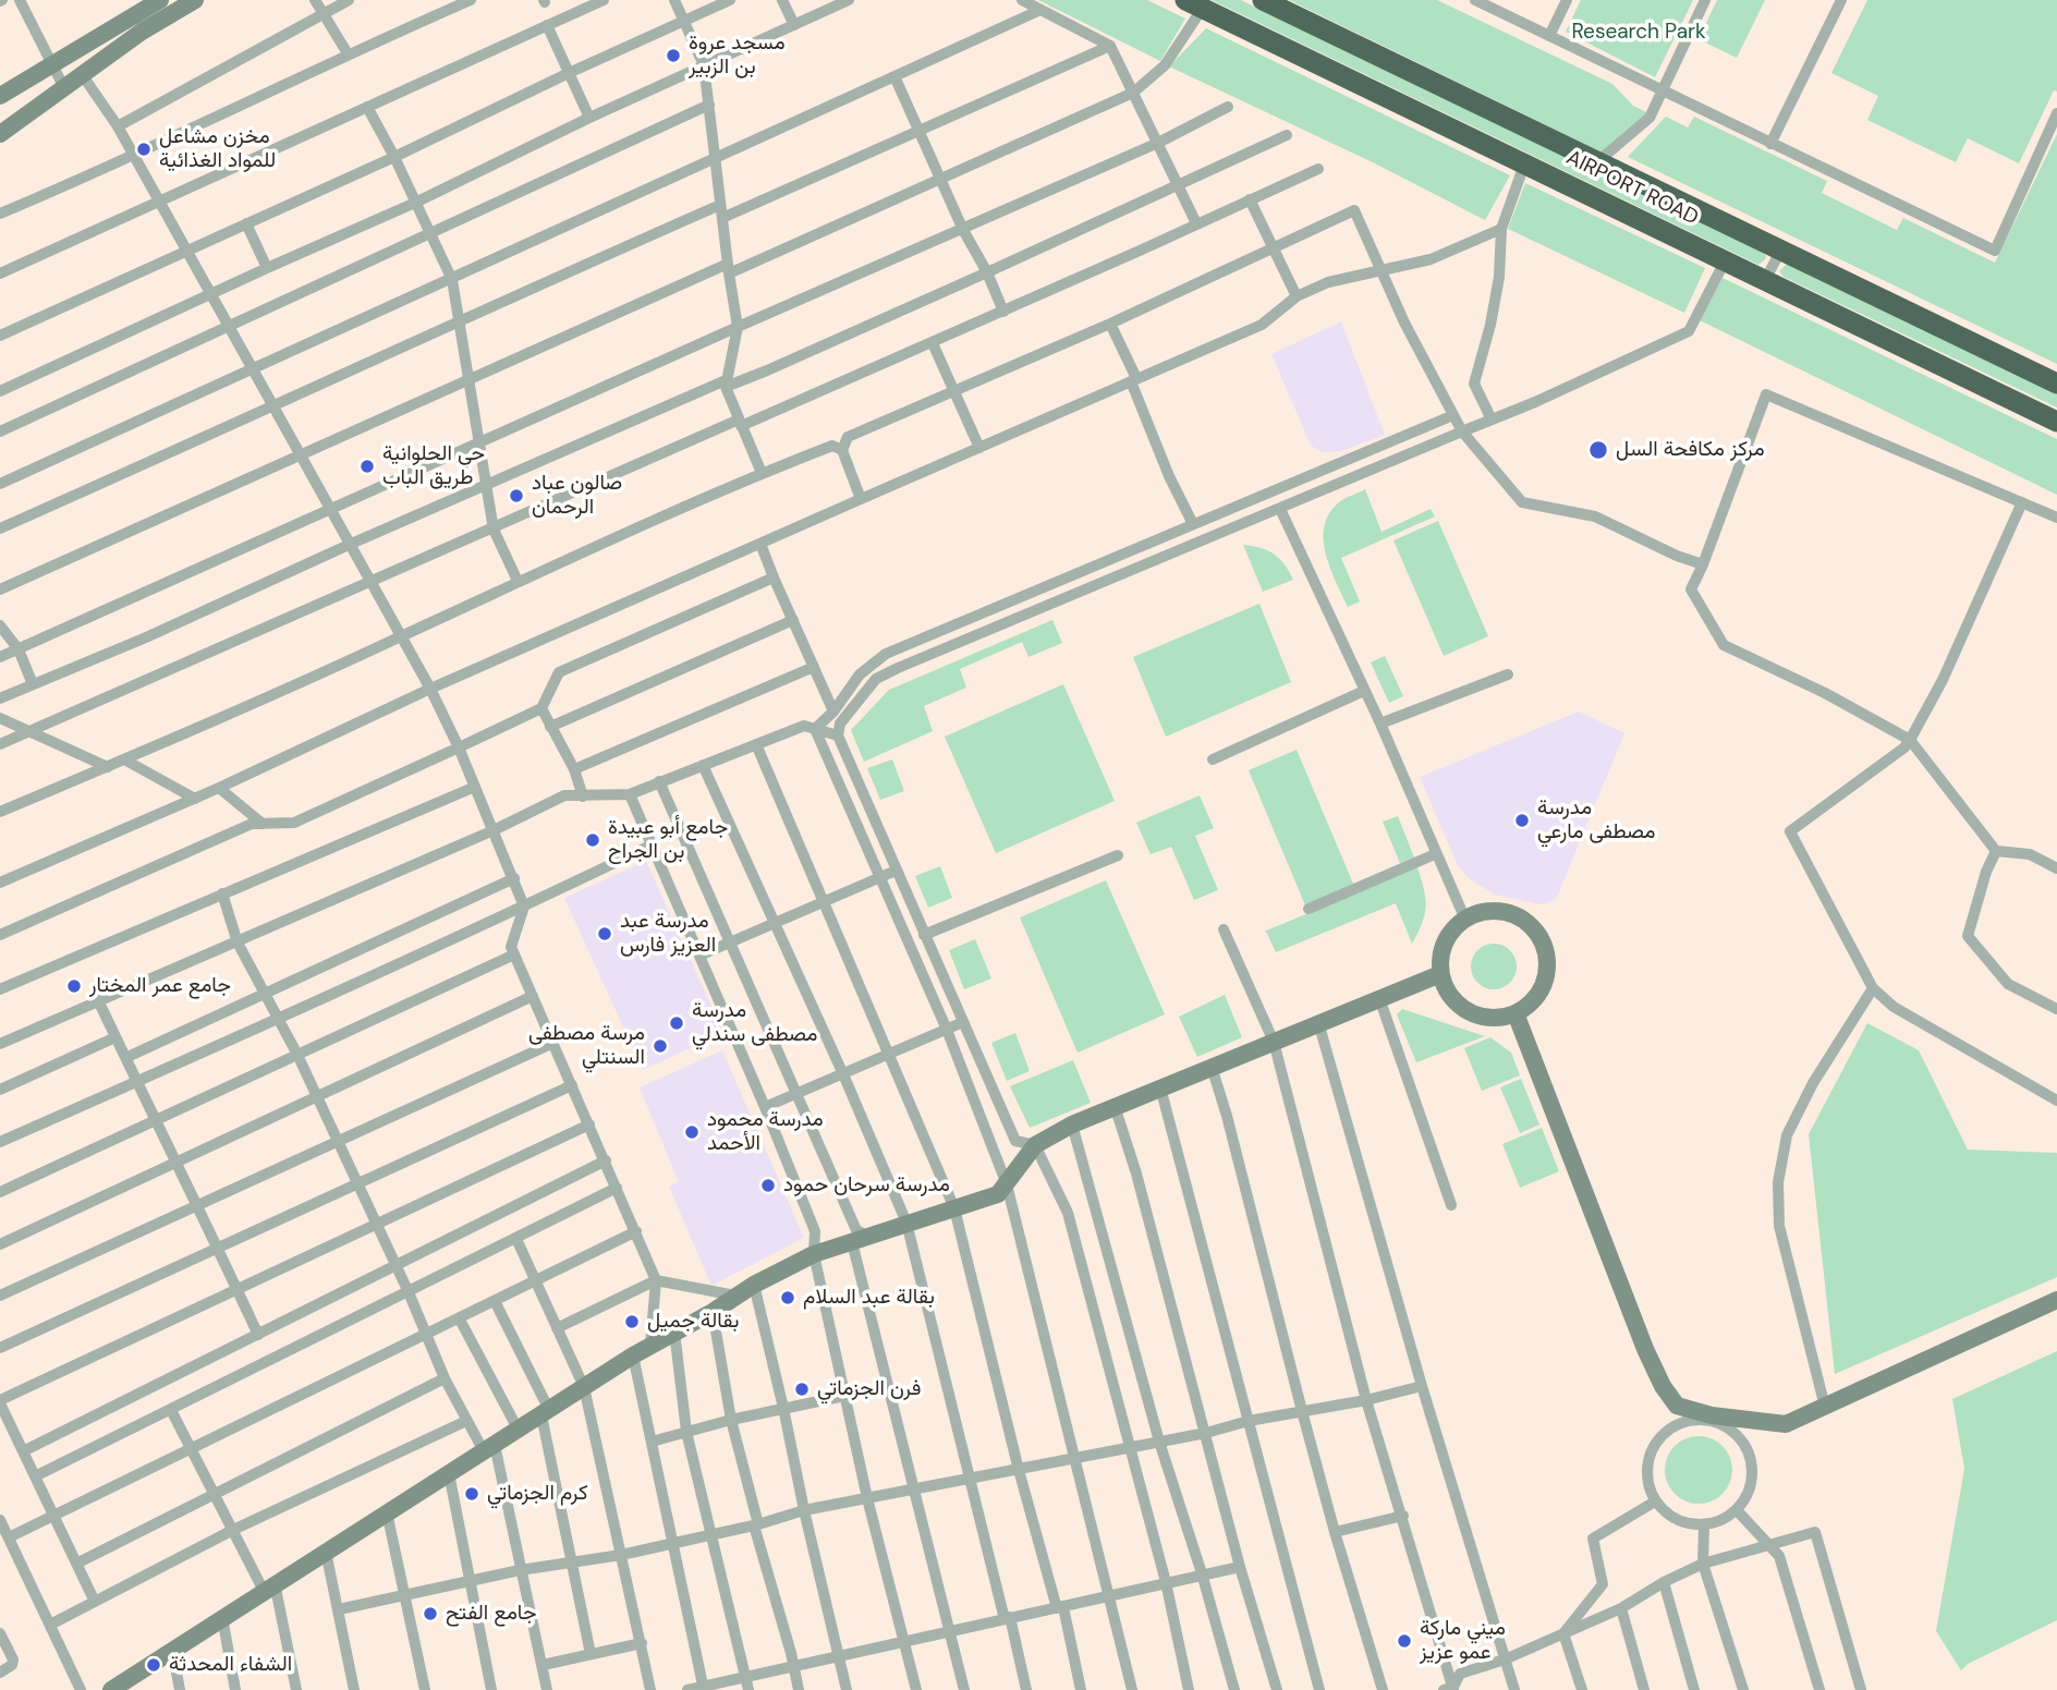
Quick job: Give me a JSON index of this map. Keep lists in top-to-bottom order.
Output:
{
  "streets": {
    "highway": ["AIRPORT ROAD"]
  },
  "parks": ["Research Park"],
  "places": [
    "مسجد عروة بن الزبير",
    "مخزن مشاعل للمواد الغذائية",
    "مركز مكافحة السل",
    "حي الحلوانية طريق الباب",
    "صالون عباد الرحمان",
    "مدرسة مصطفى مارعي",
    "جامع أبو عبيدة بن الجراح",
    "مدرسة عبد العزيز فارس",
    "جامع عمر المختار",
    "مدرسة مصطفى سندلي",
    "مرسة مصطفى السنتلي",
    "مدرسة محمود الأحمد",
    "مدرسة سرحان حمود",
    "بقالة عبد السلام",
    "بقالة جميل",
    "فرن الجزماتي",
    "كرم الجزماتي",
    "جامع الفتح",
    "ميني ماركة عمو عزيز",
    "الشفاء المحدثة"
  ]
}
